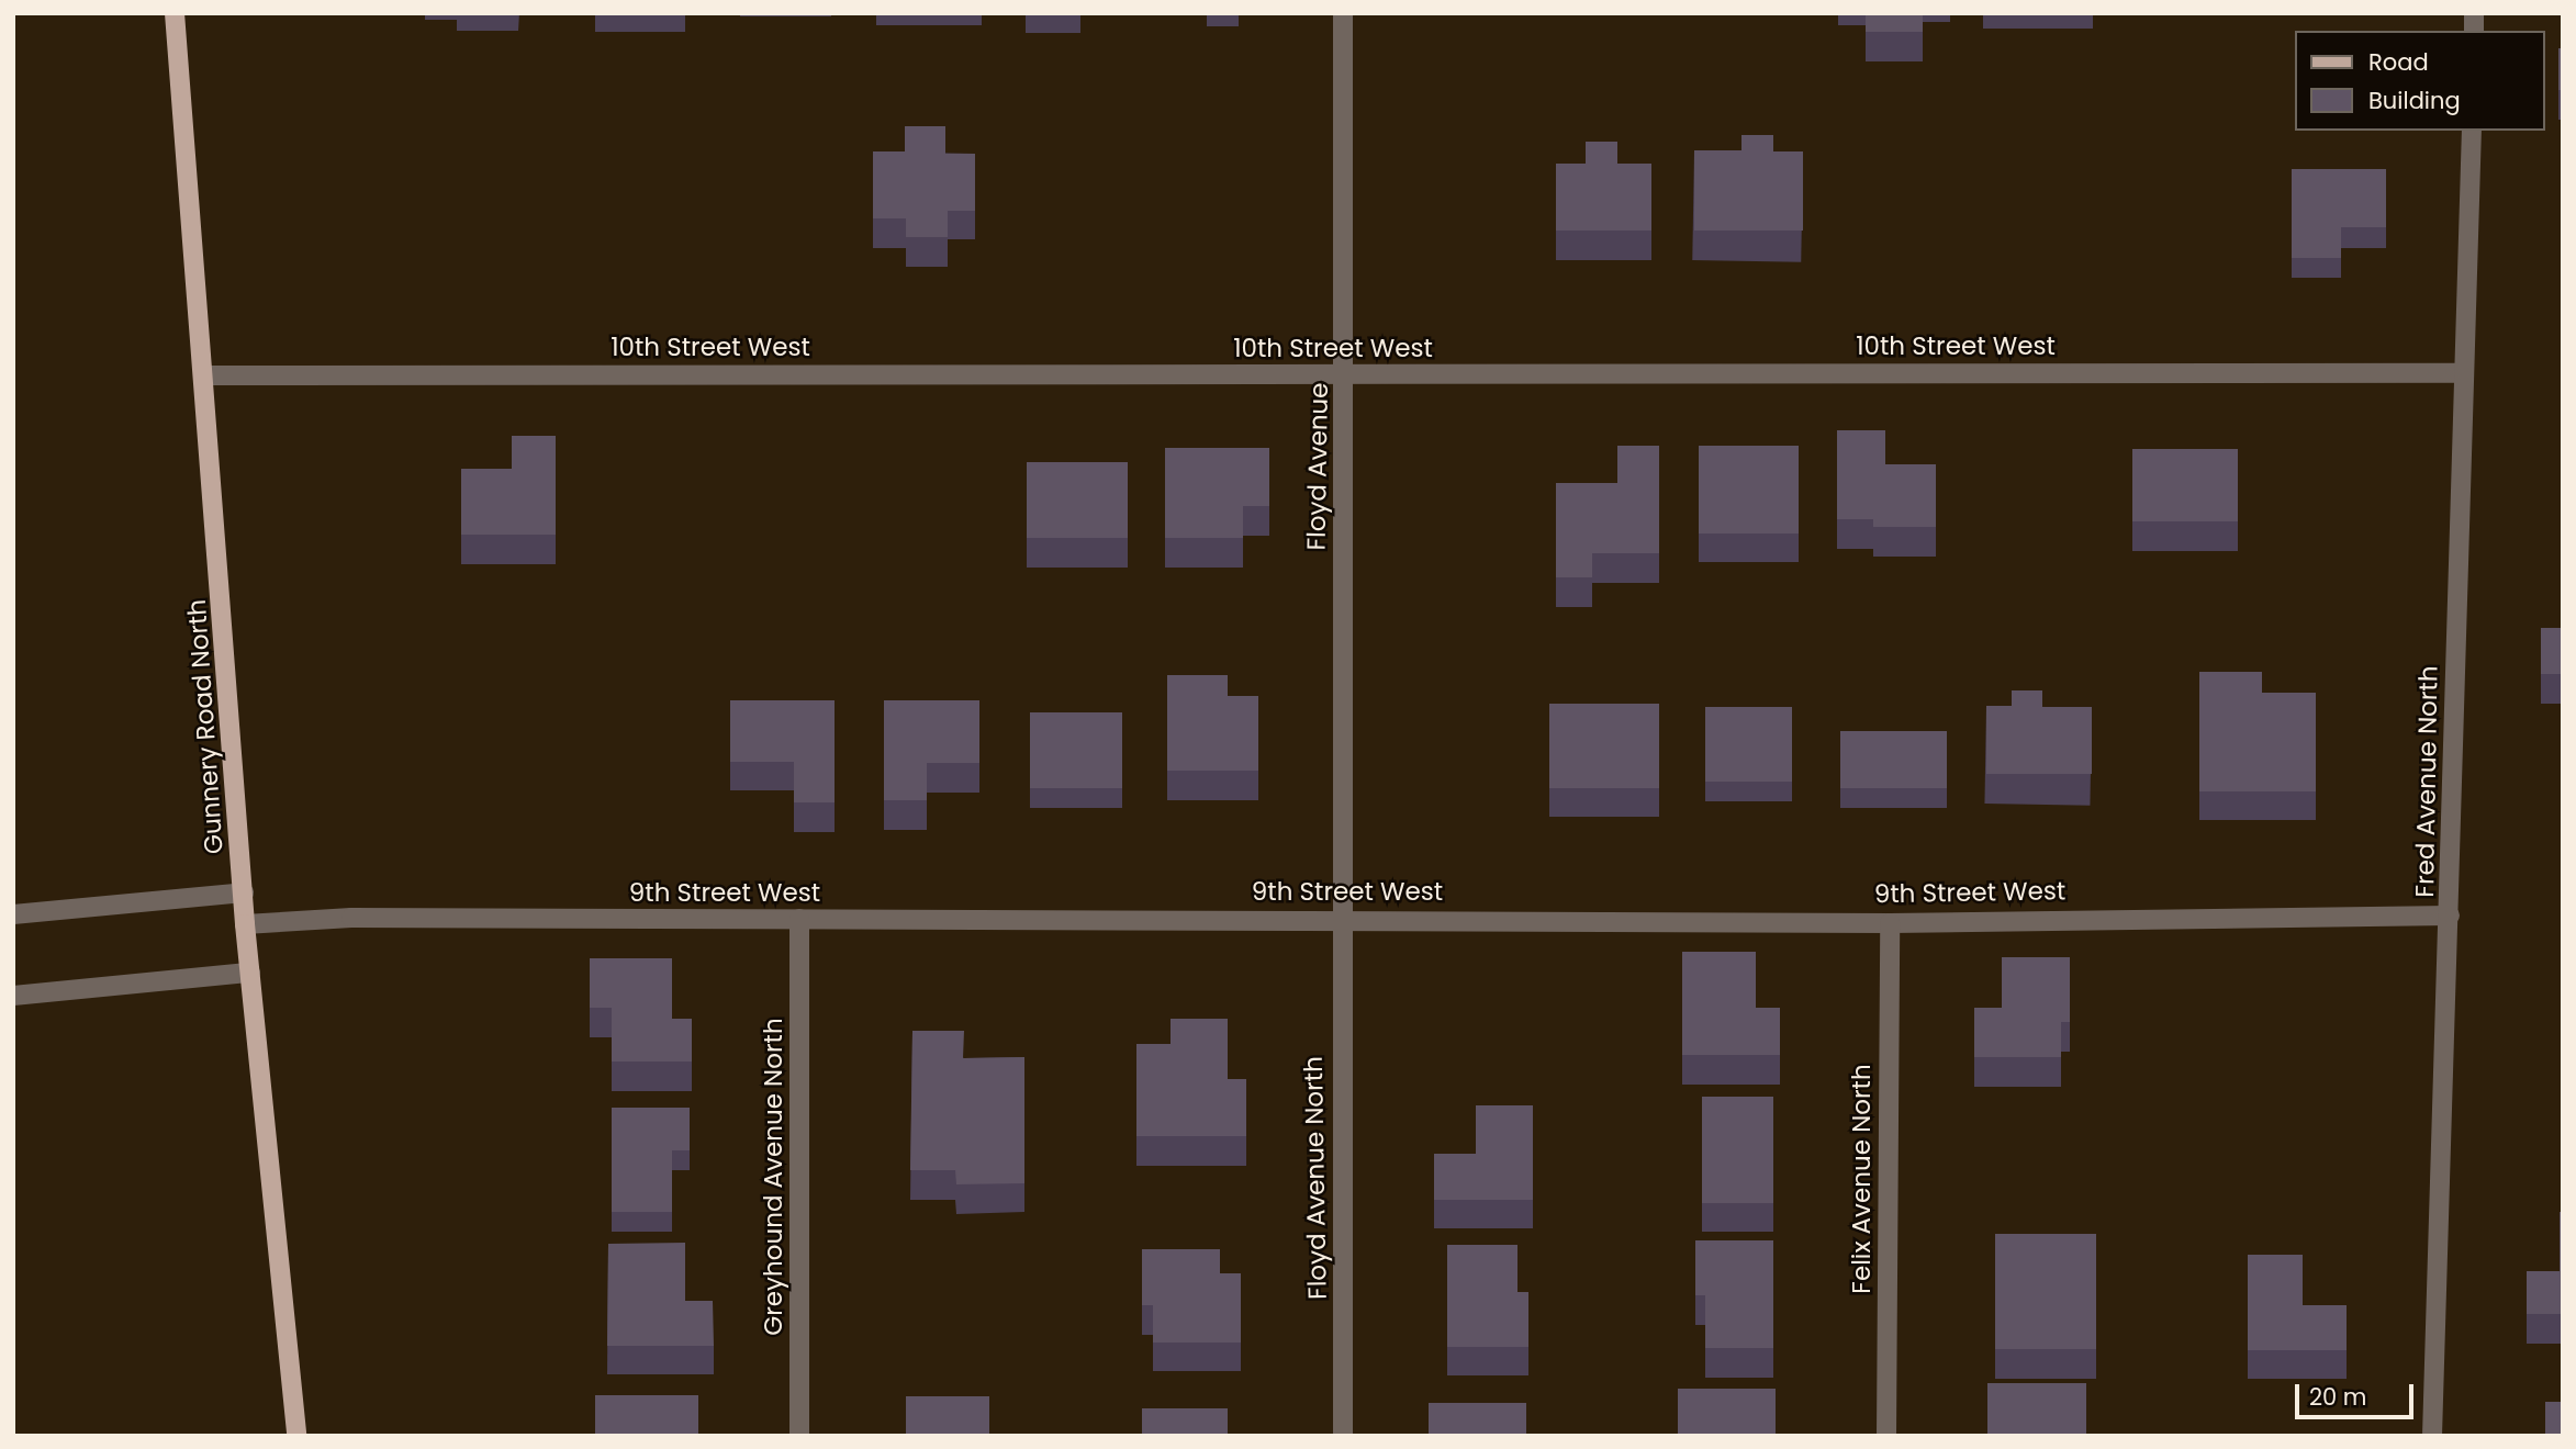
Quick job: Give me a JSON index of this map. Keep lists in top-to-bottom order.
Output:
{
  "streets": {
    "main road": ["Gunnery Road North"],
    "street": [
      "10th Street West",
      "Floyd Avenue",
      "Fred Avenue North",
      "9th Street West",
      "Greyhound Avenue North",
      "Floyd Avenue North",
      "Felix Avenue North"
    ]
  },
  "crossings": [
    ["10th Street West", "Floyd Avenue"],
    ["10th Street West", "Gunnery Road North"],
    ["10th Street West", "Fred Avenue North"],
    ["Floyd Avenue", "9th Street West"],
    ["Floyd Avenue", "Floyd Avenue North"],
    ["Gunnery Road North", "9th Street West"],
    ["Fred Avenue North", "9th Street West"],
    ["9th Street West", "Greyhound Avenue North"],
    ["9th Street West", "Floyd Avenue North"],
    ["9th Street West", "Felix Avenue North"]
  ],
  "legend": ["Road", "Building"],
  "scale_bar": "20 m"
}
